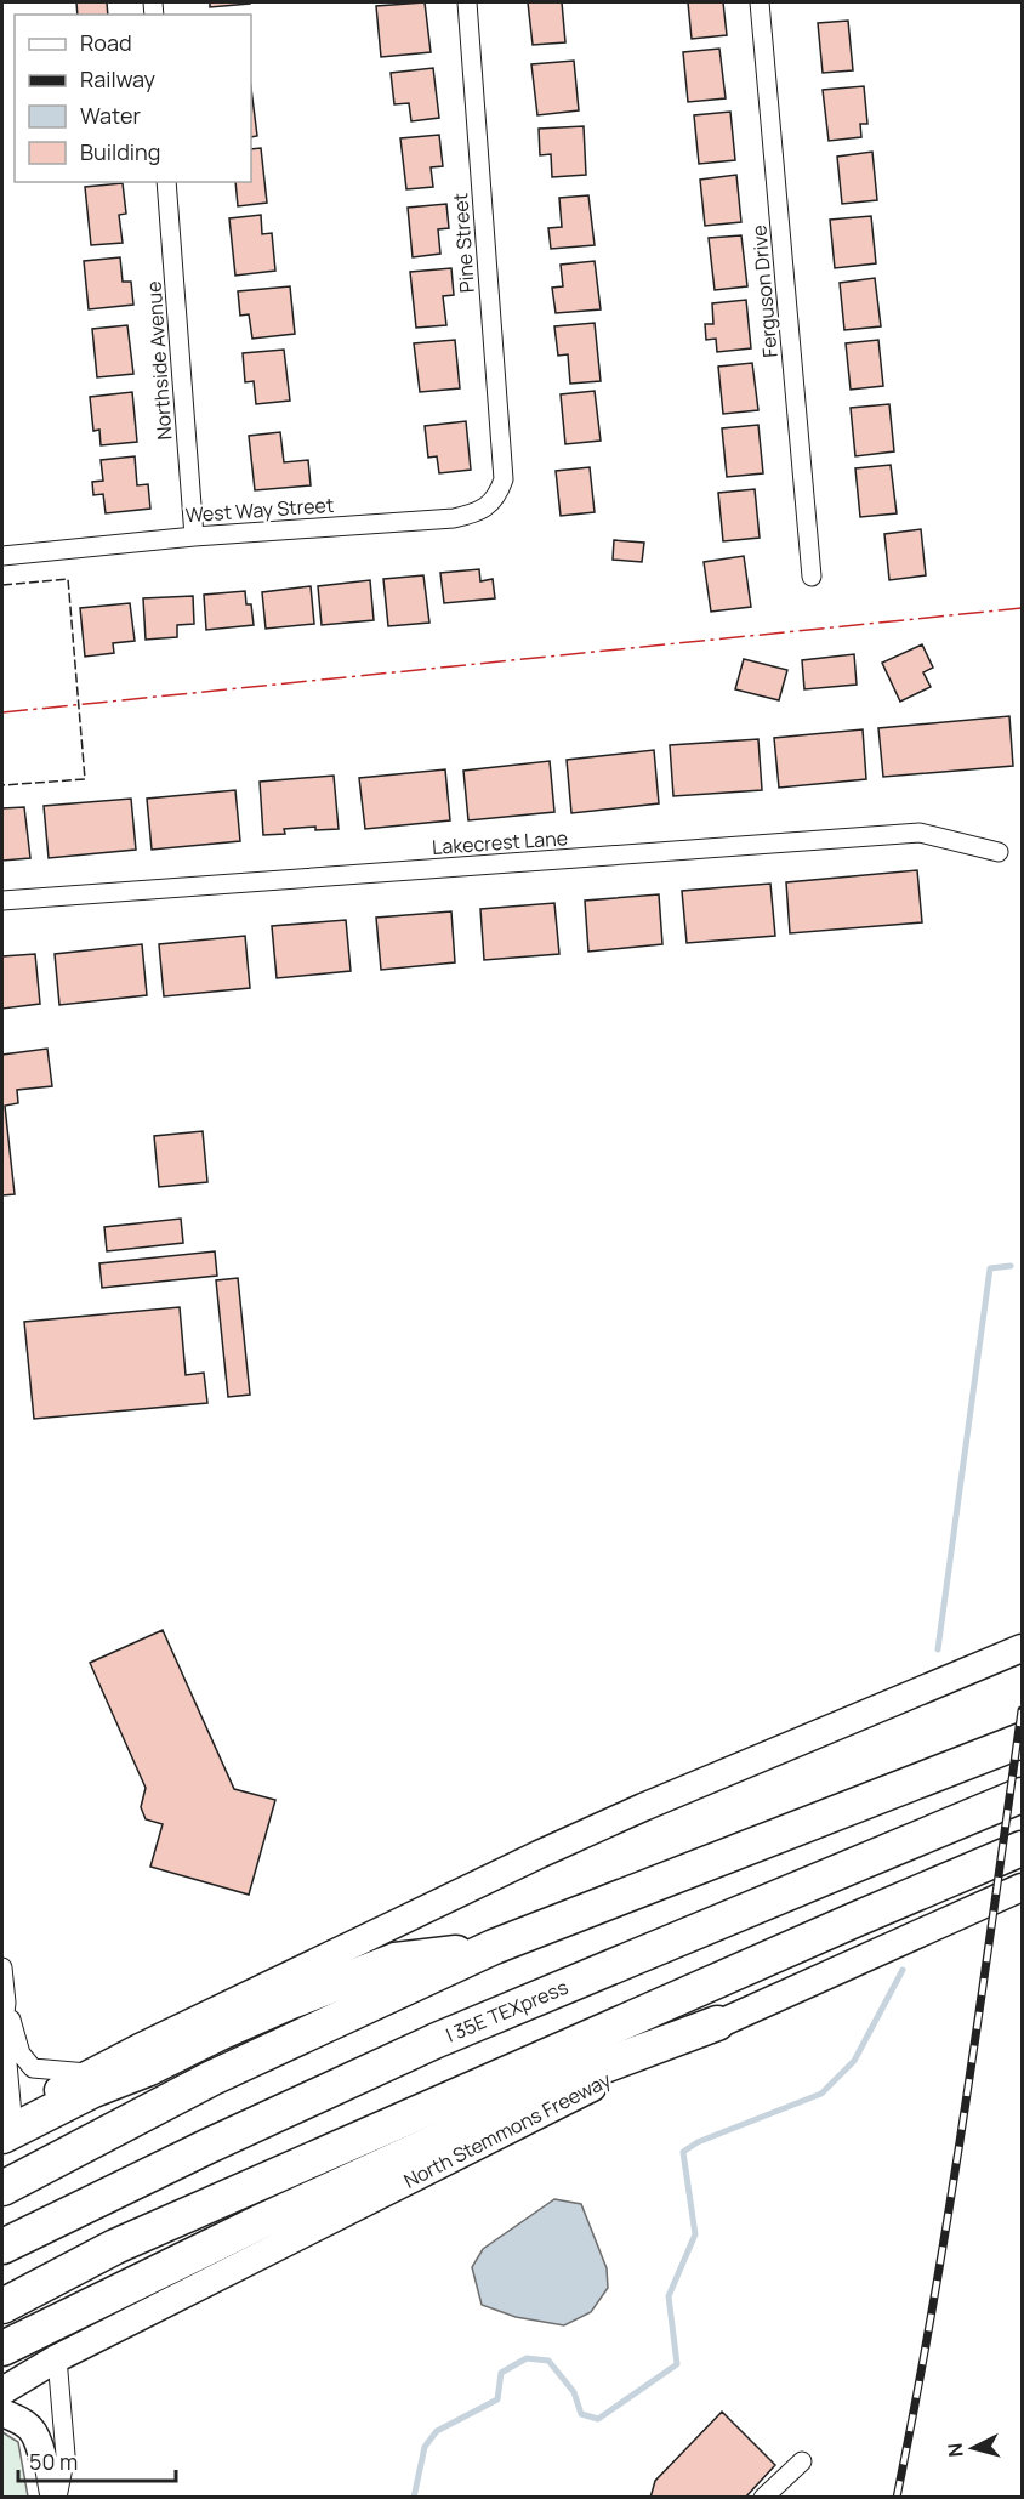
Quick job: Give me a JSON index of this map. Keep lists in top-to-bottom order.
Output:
{
  "streets": {
    "highway": ["I 35E TEXpress"],
    "main road": ["North Stemmons Freeway"],
    "street": [
      "Pine Street",
      "Ferguson Drive",
      "Northside Avenue",
      "West Way Street",
      "Lakecrest Lane"
    ]
  },
  "crossings": [
    ["Pine Street", "West Way Street"],
    ["Northside Avenue", "West Way Street"]
  ],
  "legend": [
    "Road",
    "Railway",
    "Water",
    "Building"
  ],
  "scale_bar": "50 m",
  "north": "left"
}
